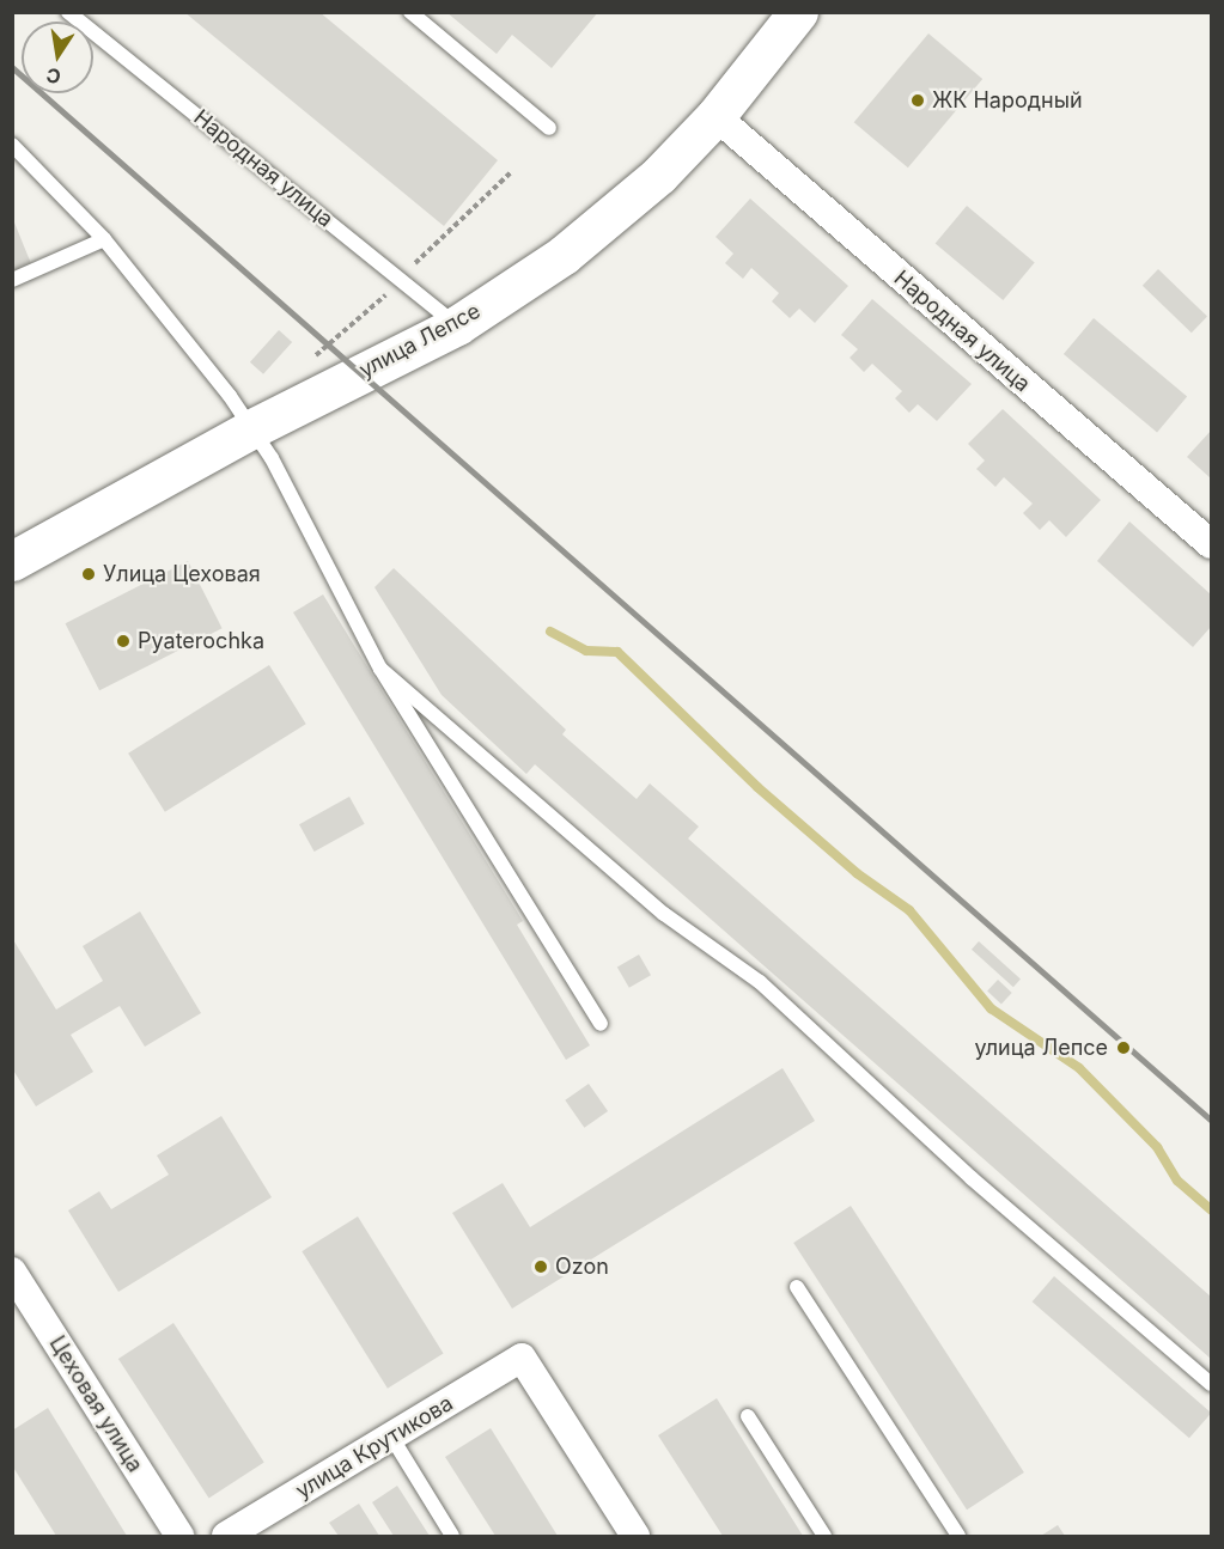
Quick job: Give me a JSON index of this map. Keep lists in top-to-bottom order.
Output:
{
  "streets": {
    "main road": ["улица Лепсе"],
    "street": ["Народная улица", "Цеховая улица", "улица Крутикова"]
  },
  "crossings": [
    ["Народная улица", "улица Лепсе"]
  ],
  "places": [
    "ЖК Народный",
    "Улица Цеховая",
    "Pyaterochka",
    "улица Лепсе",
    "Ozon"
  ],
  "north": "bottom"
}
